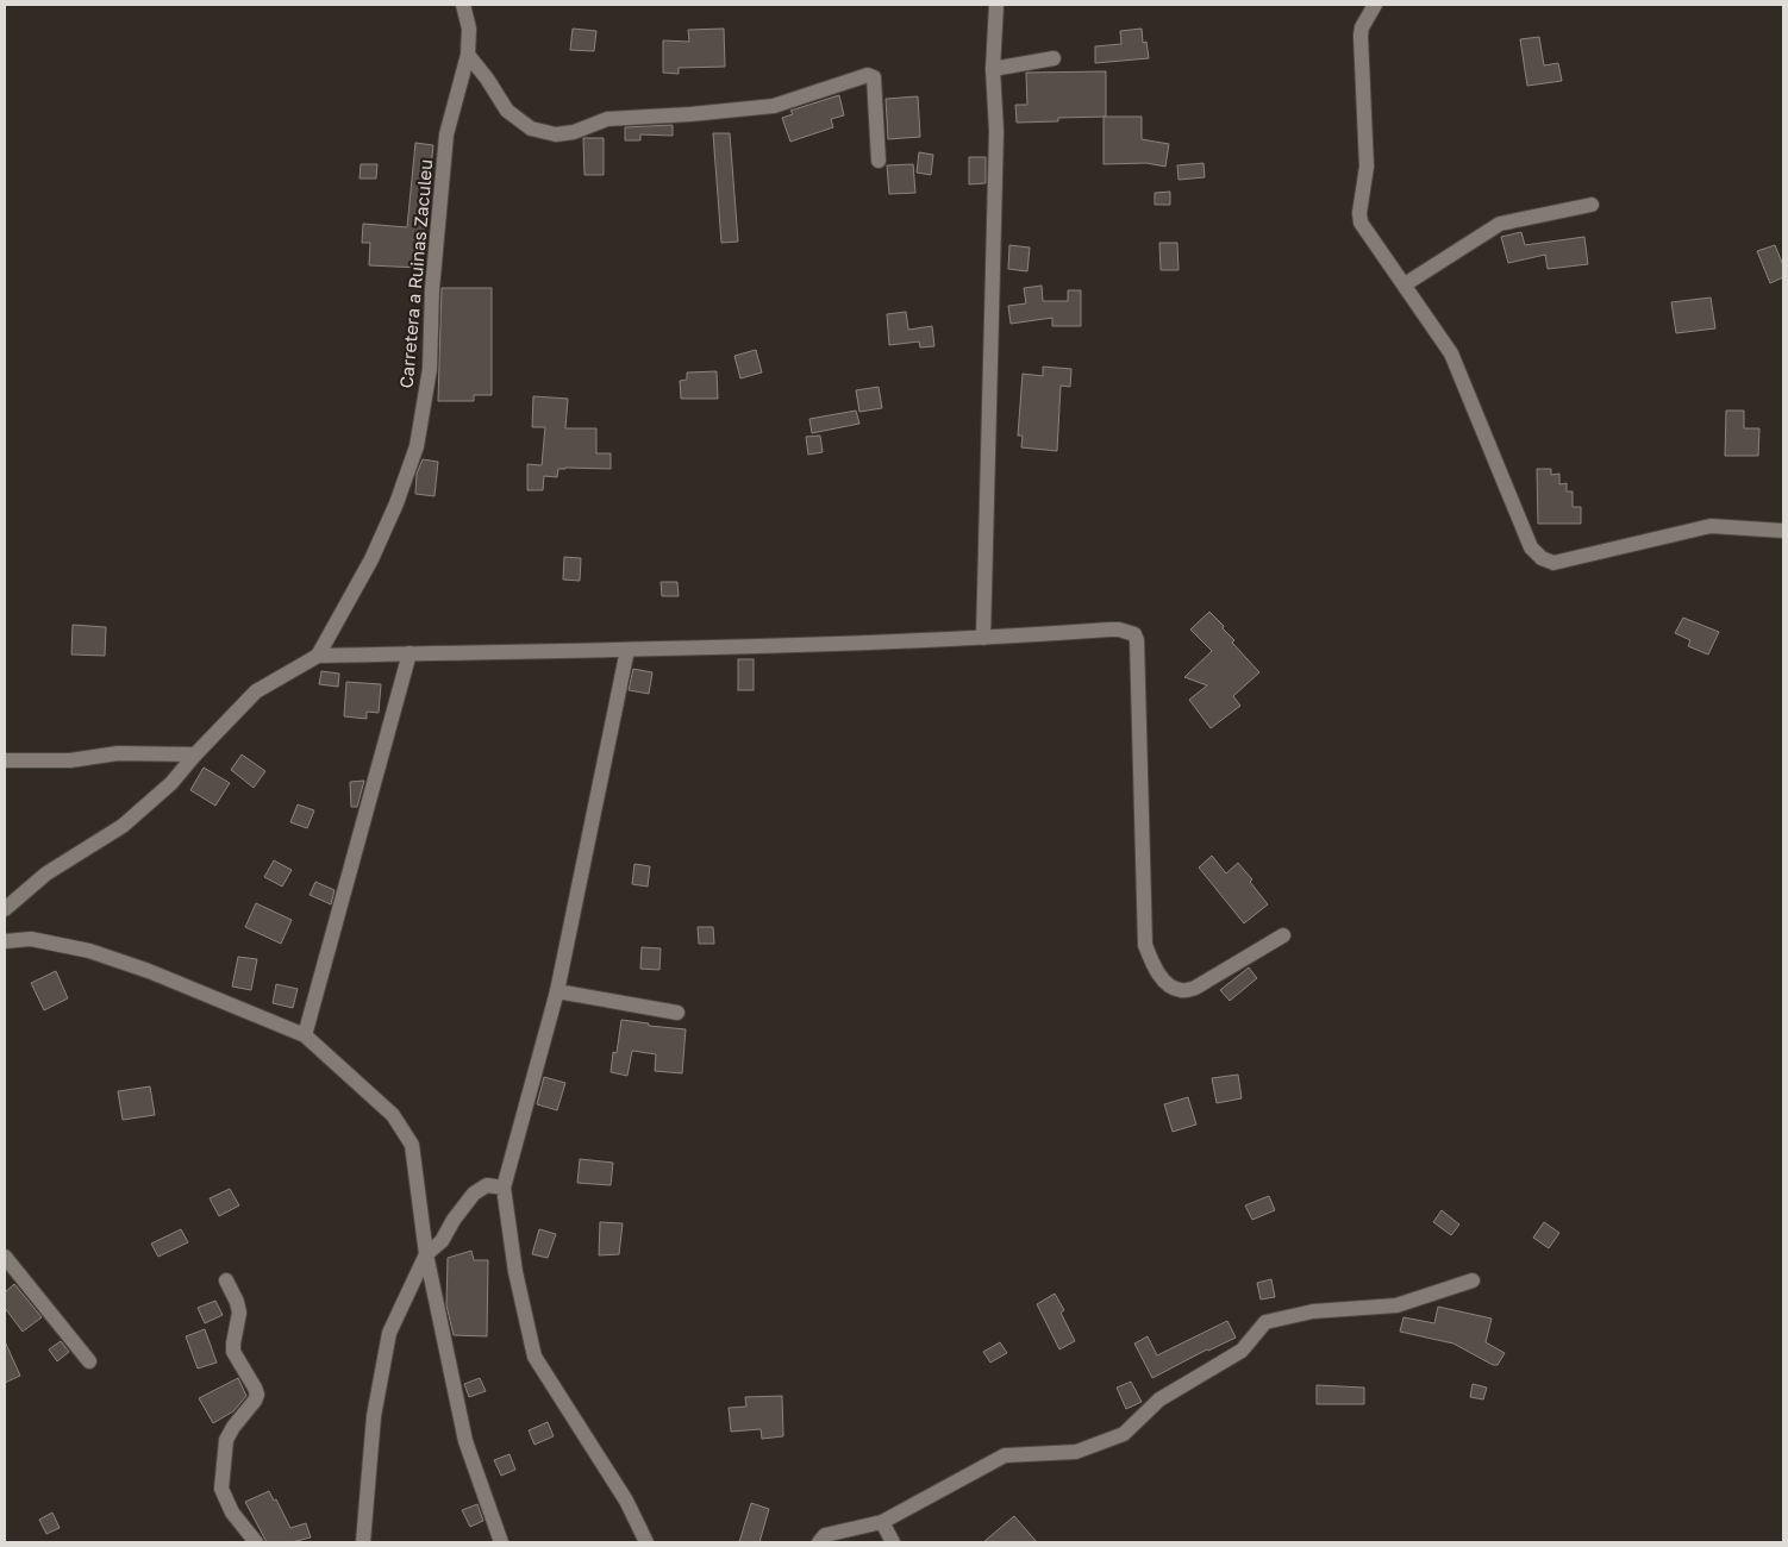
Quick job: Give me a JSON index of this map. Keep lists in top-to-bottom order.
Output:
{
  "streets": {
    "street": ["Carretera a Ruinas Zaculeu"]
  }
}
